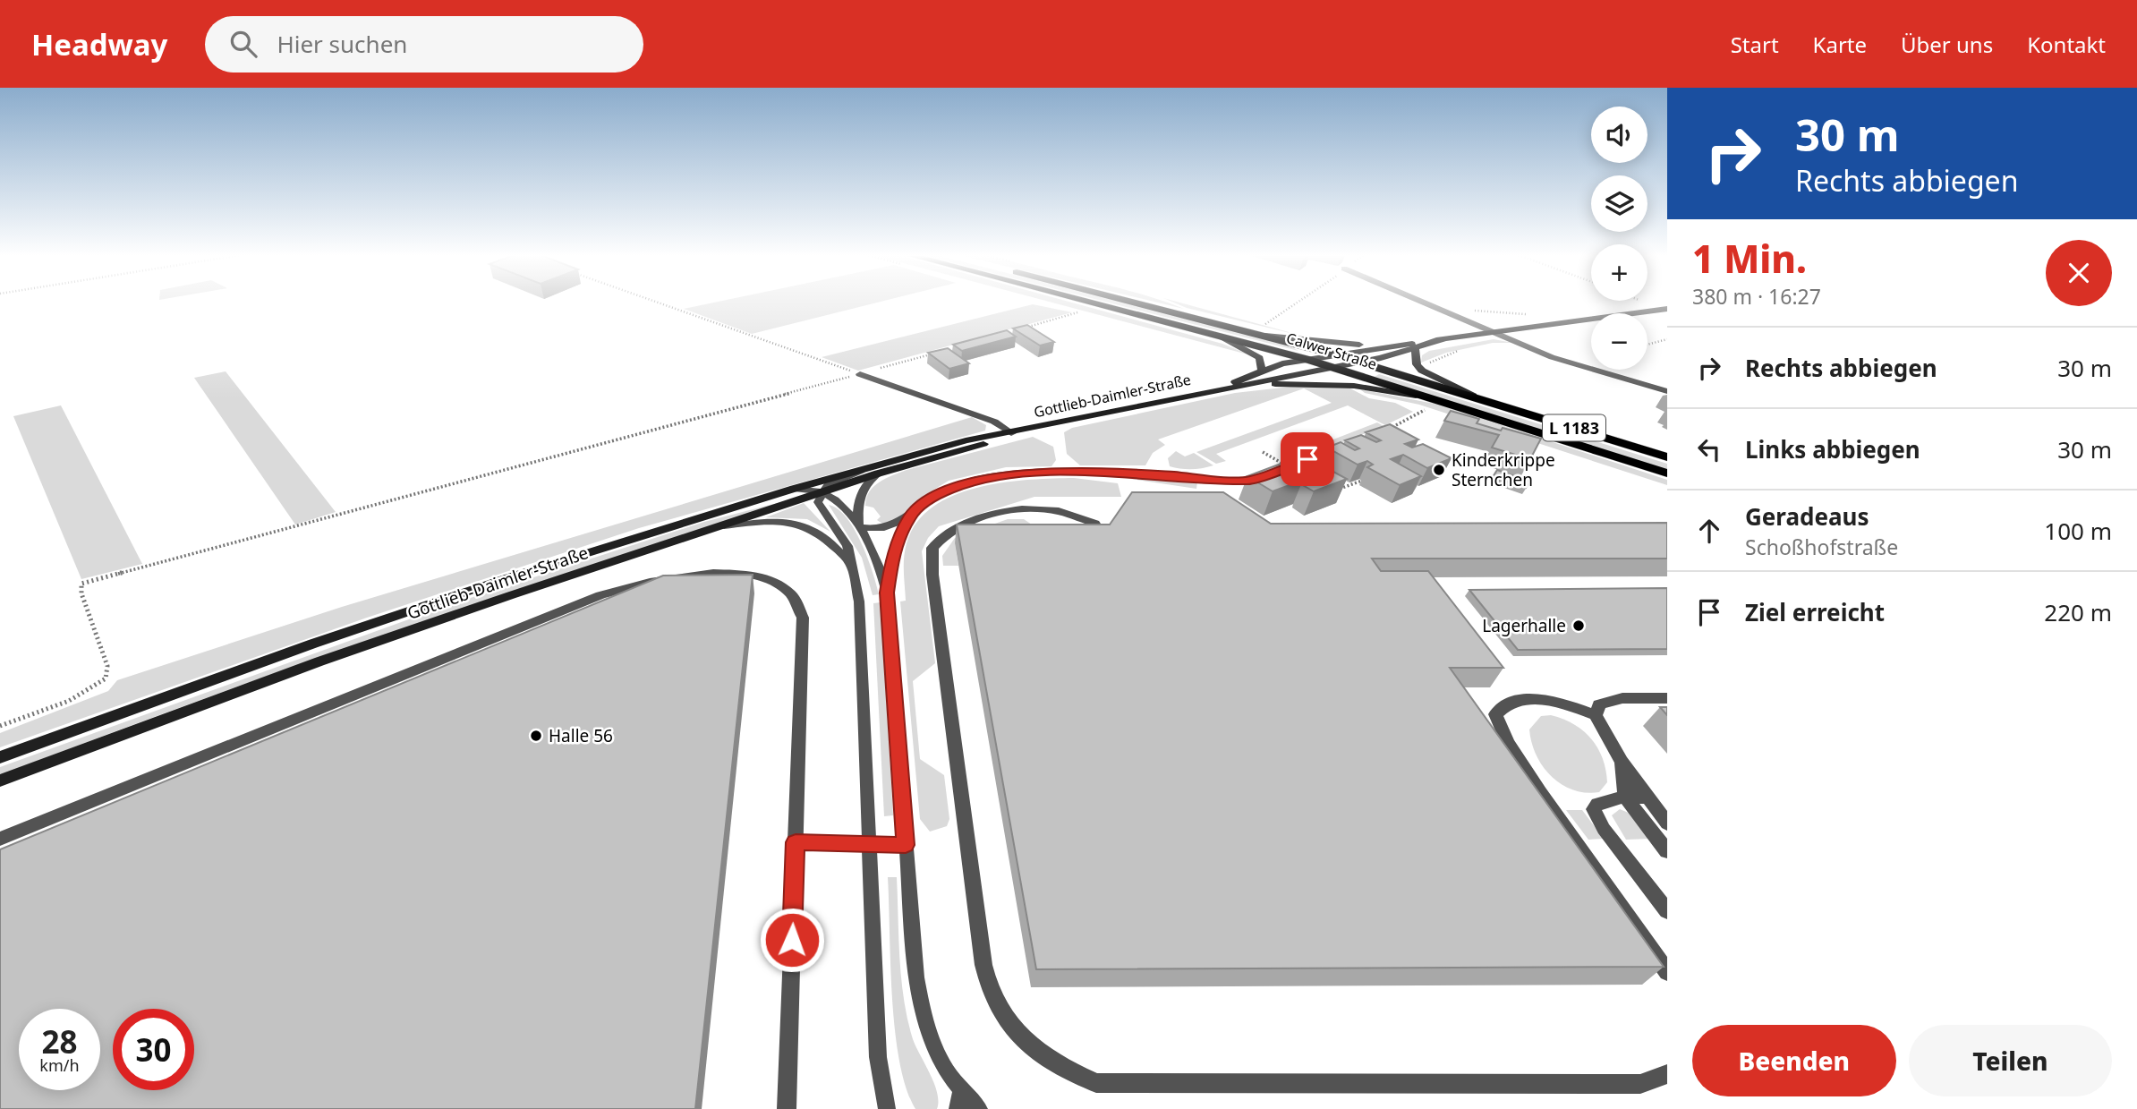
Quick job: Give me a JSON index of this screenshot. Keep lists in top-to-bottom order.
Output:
{
  "streets": {
    "main road": ["Calwer Straße", "Gottlieb-Daimler-Straße", "L 1183"]
  },
  "crossings": [
    ["Calwer Straße", "Gottlieb-Daimler-Straße"]
  ],
  "places": ["Kinderkrippe Sternchen", "Lagerhalle", "Halle 56"],
  "page": {
    "header": "Headway",
    "search": "Hier suchen",
    "nav": [
      "Start",
      "Karte",
      "Über uns",
      "Kontakt"
    ],
    "turn": ["30 m", "Rechts abbiegen"],
    "map_buttons": ["+", "−"],
    "heading": ["1 Min.", "380 m · 16:27"],
    "list": [
      {
        "name": "Rechts abbiegen",
        "value": "30 m"
      },
      {
        "name": "Links abbiegen",
        "value": "30 m"
      },
      {
        "name": "Geradeaus",
        "note": "Schoßhofstraße",
        "value": "100 m"
      },
      {
        "name": "Ziel erreicht",
        "value": "220 m"
      }
    ],
    "speed": "28 km/h",
    "limit": "30",
    "buttons": ["Beenden", "Teilen"]
  }
}
